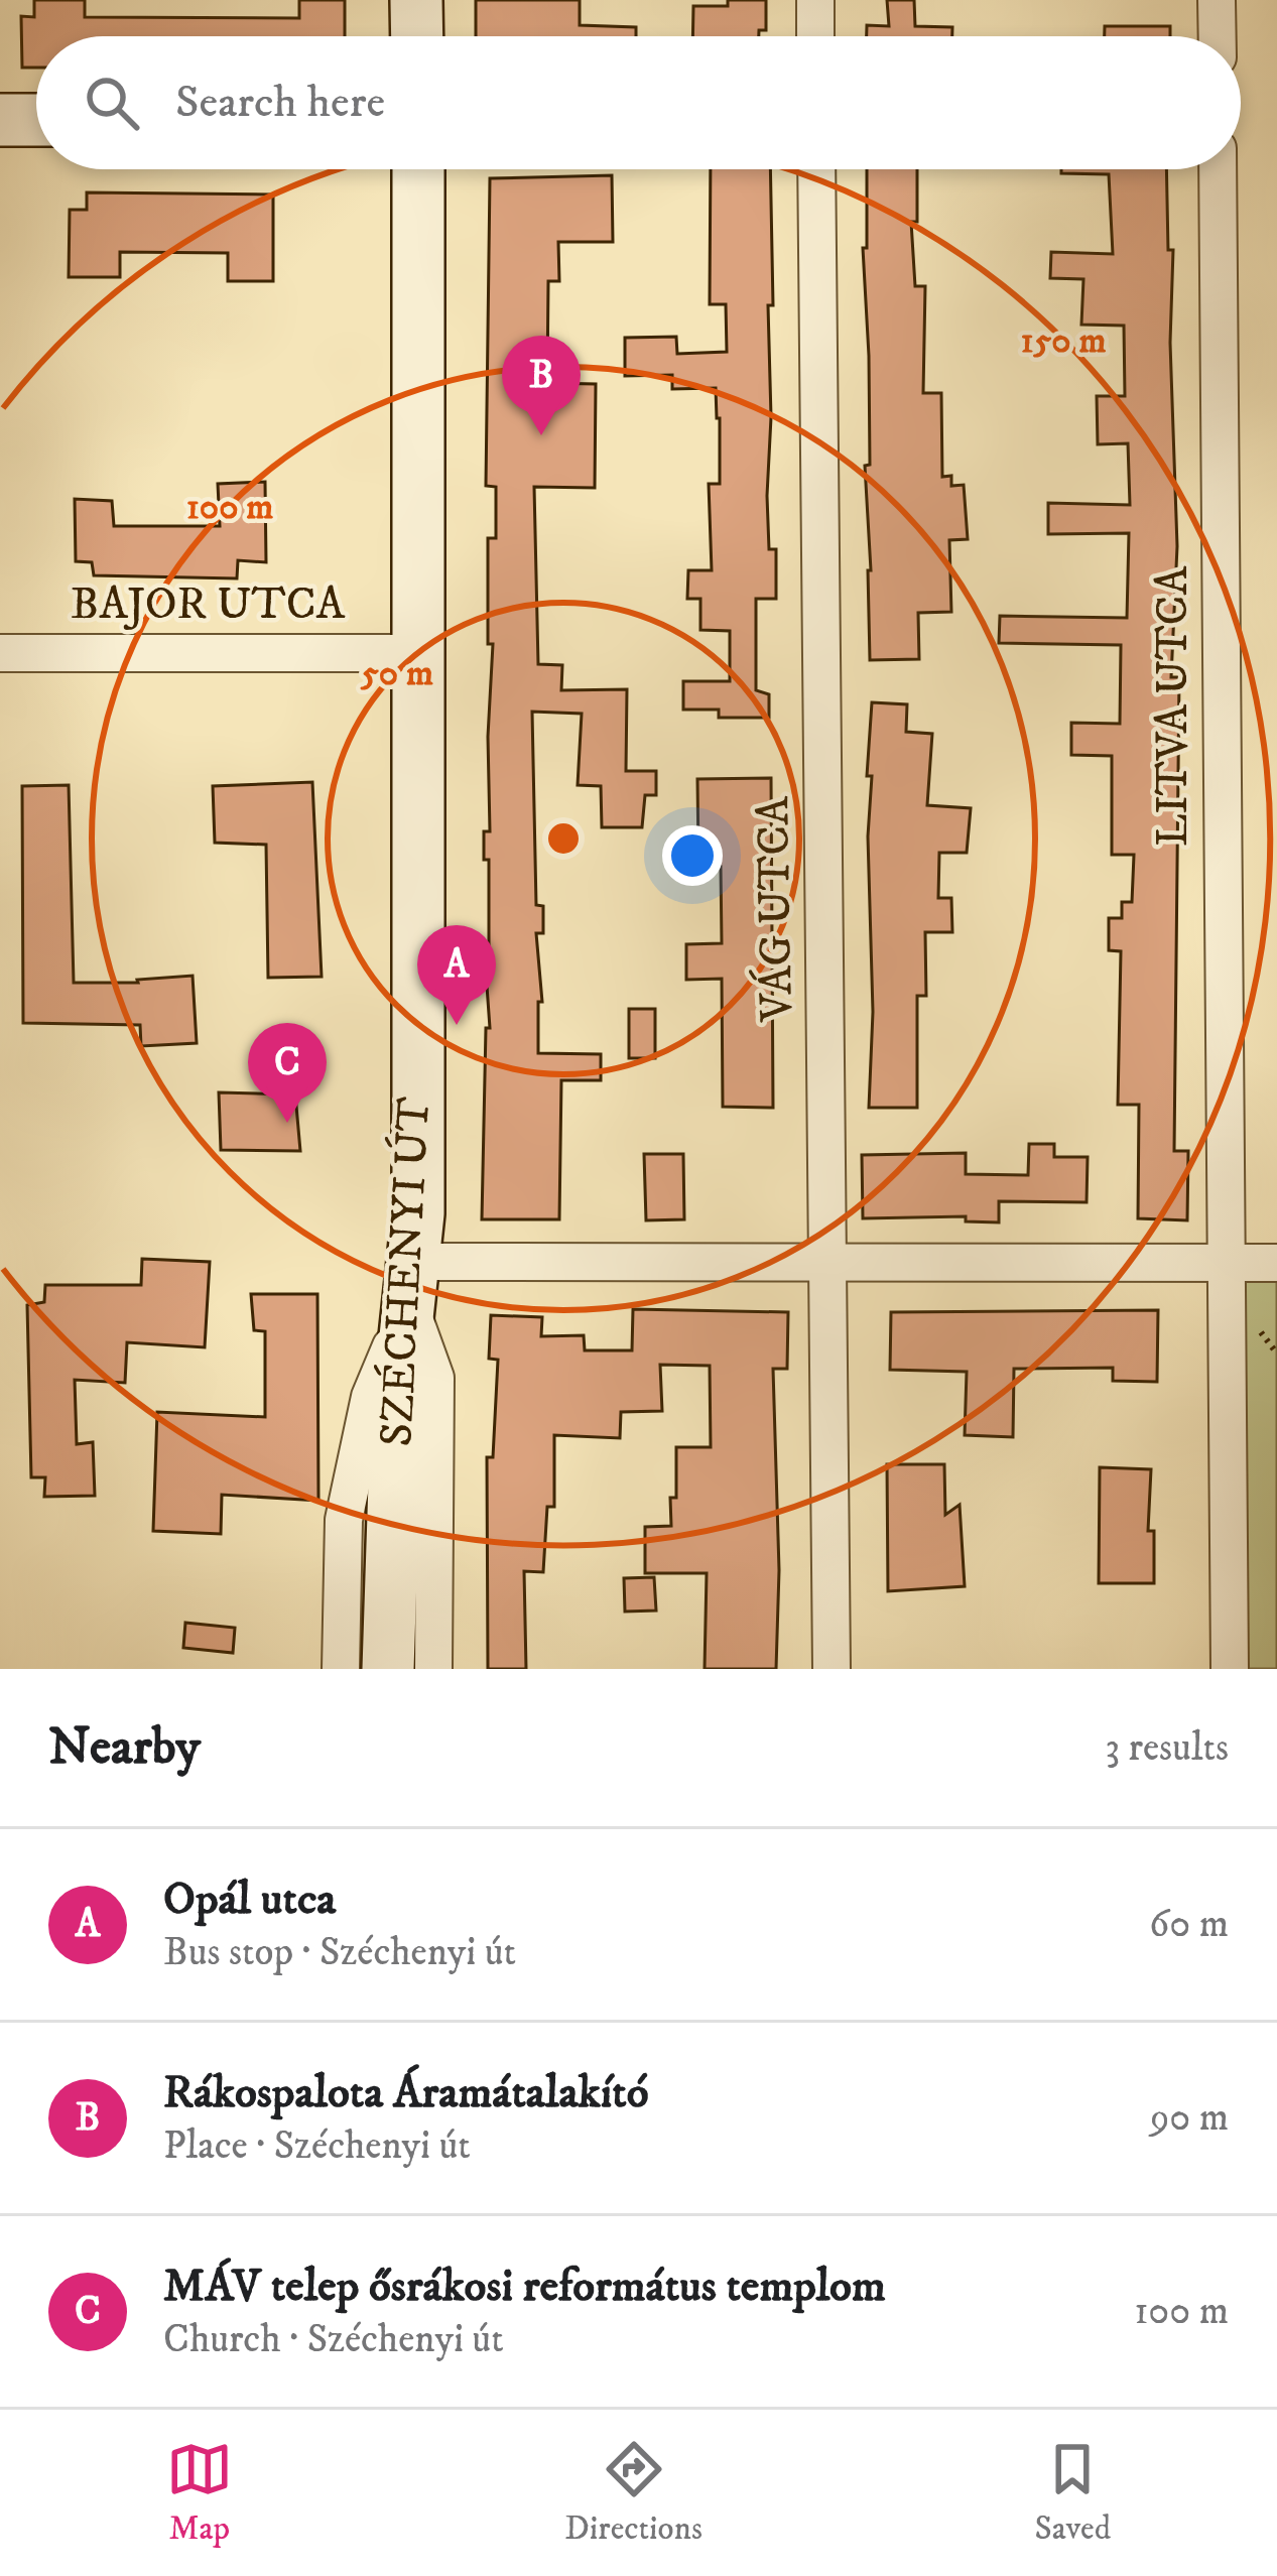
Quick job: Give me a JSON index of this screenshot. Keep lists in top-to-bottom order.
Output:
{
  "streets": {
    "street": [
      "BAJOR UTCA",
      "LITVA UTCA",
      "VÁG UTCA",
      "SZÉCHENYI ÚT"
    ]
  },
  "crossings": [
    ["BAJOR UTCA", "SZÉCHENYI ÚT"]
  ],
  "page": {
    "search": "Search here",
    "pins": ["B", "A", "C"],
    "heading": ["Nearby", "3 results"],
    "list": [
      {
        "mark": "A",
        "name": "Opál utca",
        "note": "Bus stop · Széchenyi út",
        "value": "60 m"
      },
      {
        "mark": "B",
        "name": "Rákospalota Áramátalakító",
        "note": "Place · Széchenyi út",
        "value": "90 m"
      },
      {
        "mark": "C",
        "name": "MÁV telep ősrákosi református templom",
        "note": "Church · Széchenyi út",
        "value": "100 m"
      }
    ],
    "nav": ["Map", "Directions", "Saved"]
  },
  "rings": ["150 m", "100 m", "50 m"]
}
